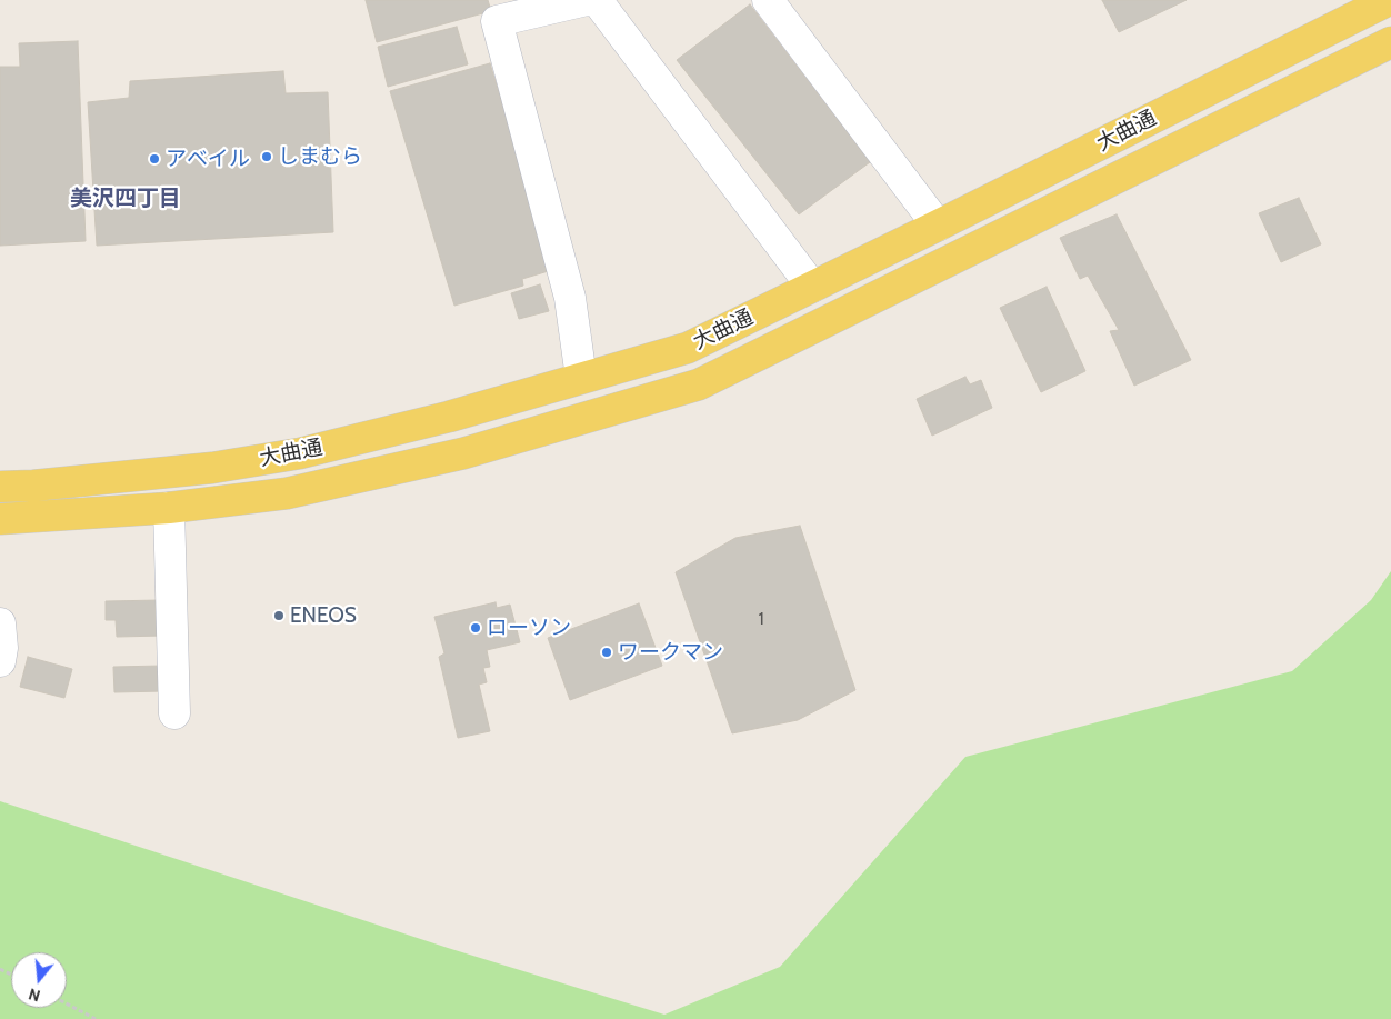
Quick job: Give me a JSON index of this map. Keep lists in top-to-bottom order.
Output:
{
  "streets": {
    "main road": ["大曲通"]
  },
  "districts": ["美沢四丁目"],
  "places": [
    "しまむら",
    "アベイル",
    "ENEOS",
    "ローソン",
    "ワークマン"
  ],
  "house_numbers": ["1"],
  "north": "bottom"
}
